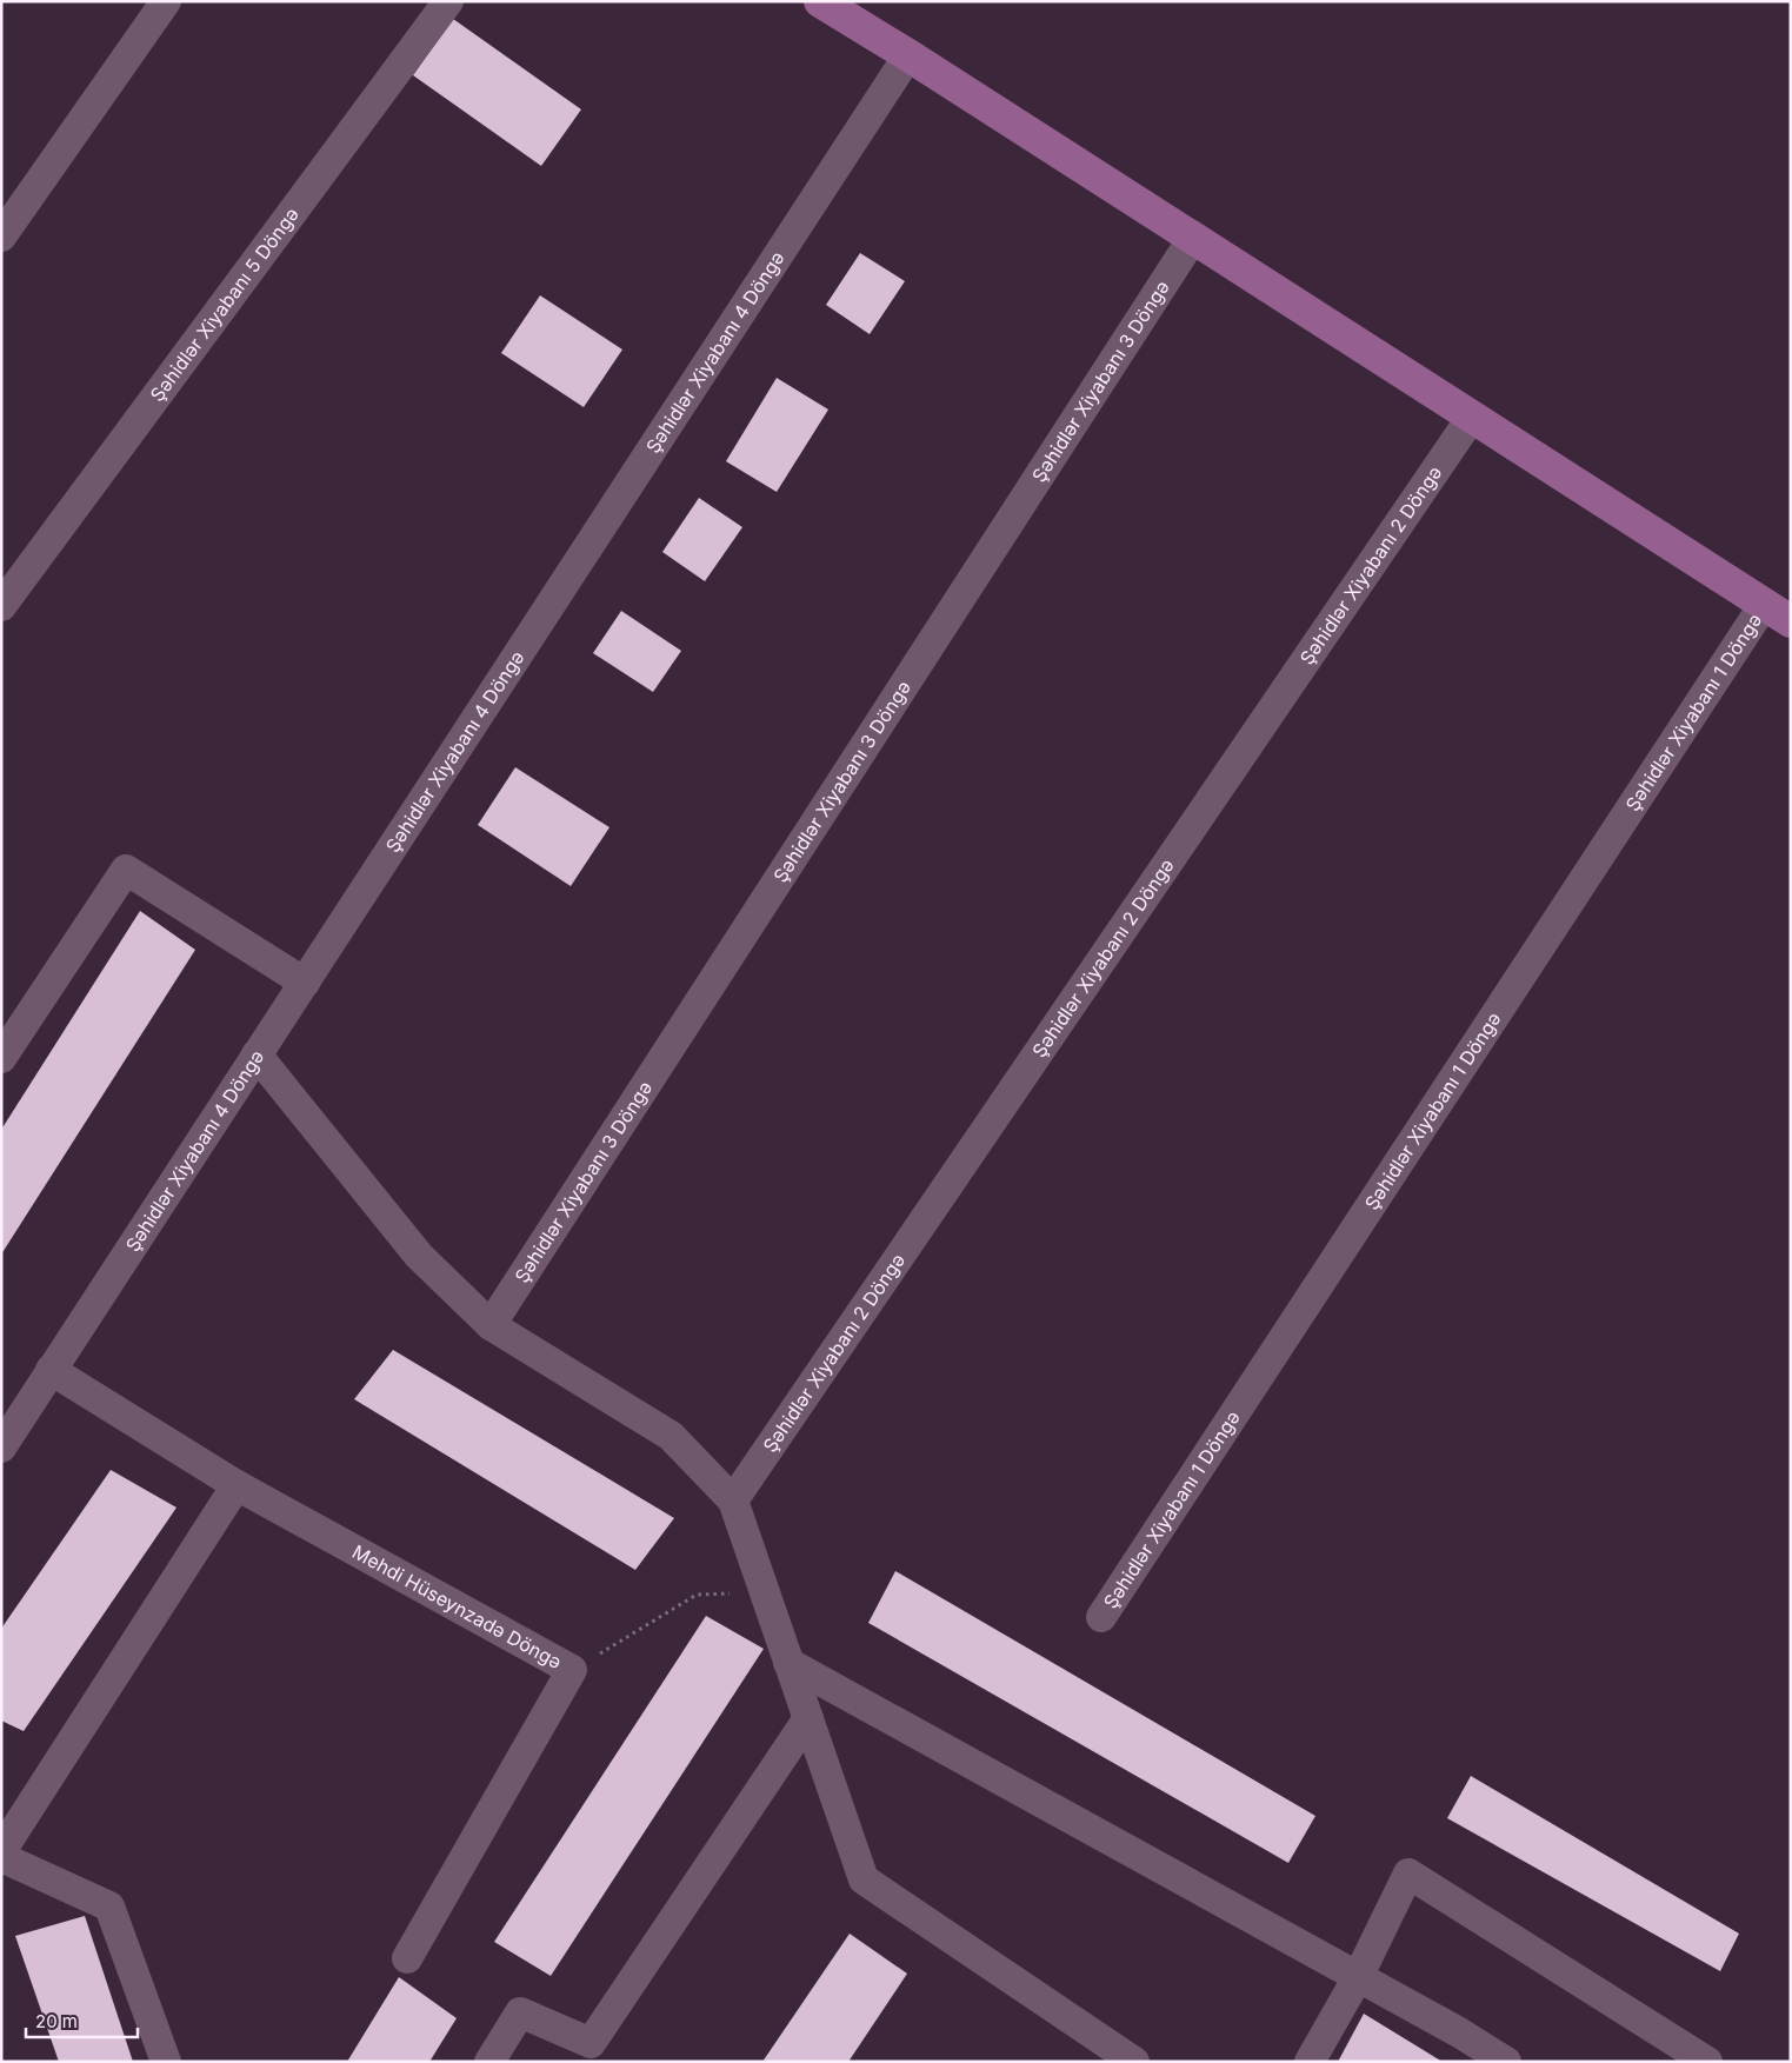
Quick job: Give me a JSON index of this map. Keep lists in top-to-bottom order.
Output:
{
  "streets": {
    "street": [
      "Şəhidlər Xiyabanı 5 Döngə",
      "Şəhidlər Xiyabanı 4 Döngə",
      "Şəhidlər Xiyabanı 3 Döngə",
      "Şəhidlər Xiyabanı 2 Döngə",
      "Şəhidlər Xiyabanı 1 Döngə",
      "Mehdi Hüseynzadə Döngə"
    ]
  },
  "crossings": [
    ["Şəhidlər Xiyabanı 4 Döngə", "Mehdi Hüseynzadə Döngə"]
  ],
  "scale_bar": "20 m"
}
